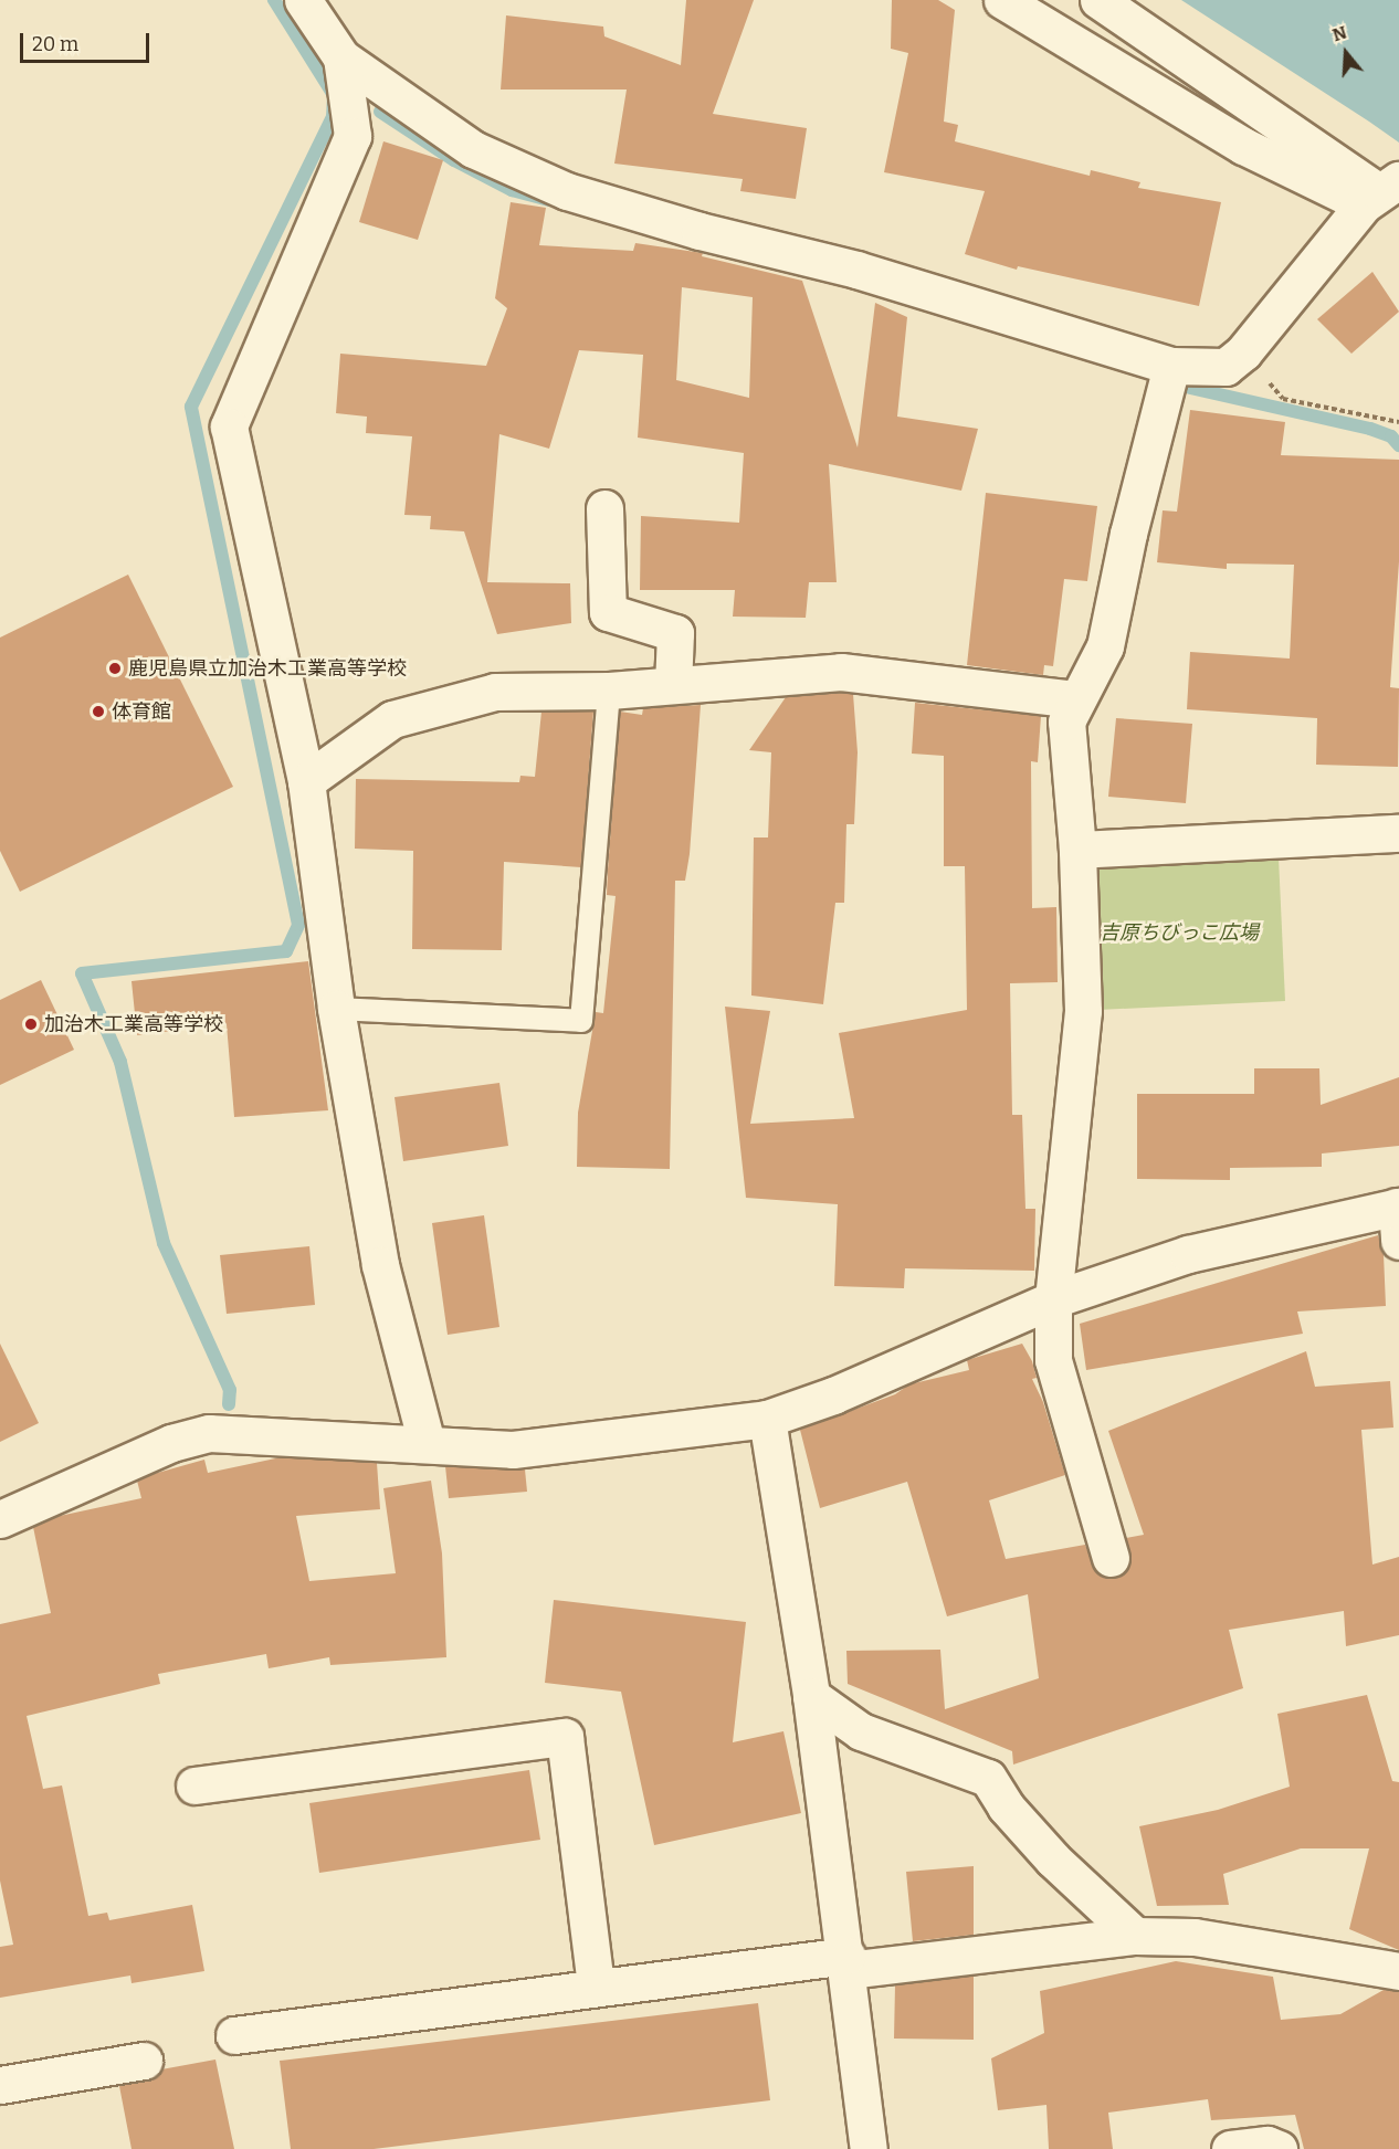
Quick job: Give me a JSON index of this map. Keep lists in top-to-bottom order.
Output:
{
  "parks": ["吉原ちびっこ広場"],
  "places": ["鹿児島県立加治木工業高等学校", "体育館", "加治木工業高等学校"],
  "scale_bar": "20 m",
  "north": "top"
}
